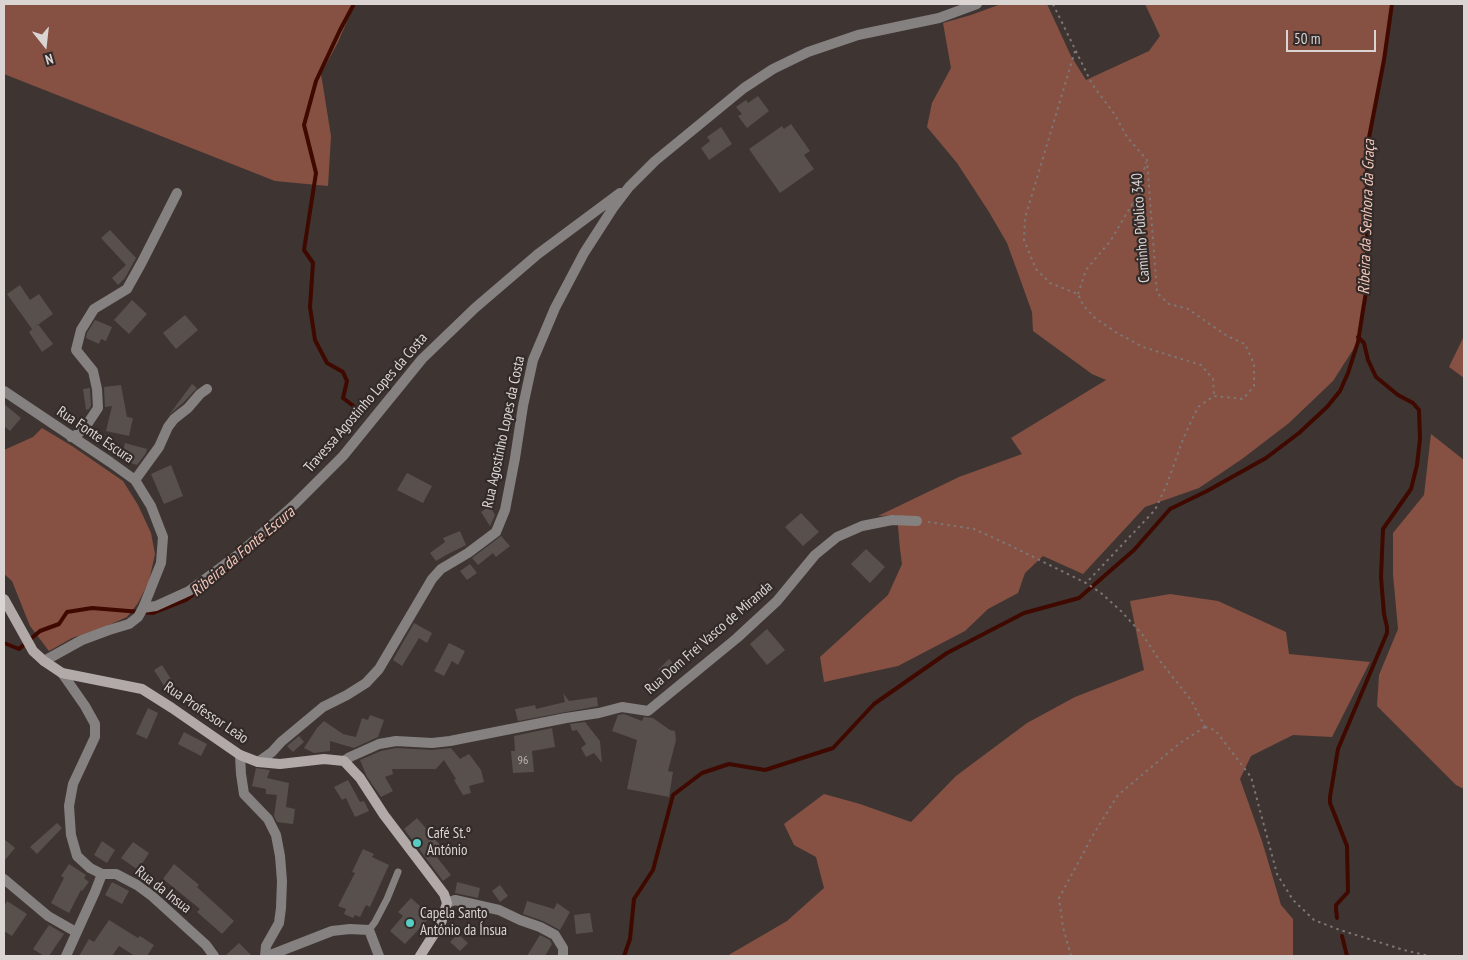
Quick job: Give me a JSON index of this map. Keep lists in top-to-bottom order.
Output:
{
  "streets": {
    "street": [
      "Travessa Agostinho Lopes da Costa",
      "Rua Agostinho Lopes da Costa",
      "Rua Fonte Escura",
      "Rua Dom Frei Vasco de Miranda",
      "Rua Professor Leão",
      "Rua da Insua"
    ],
    "path": ["Caminho Público 340"]
  },
  "crossings": [
    ["Travessa Agostinho Lopes da Costa", "Rua Agostinho Lopes da Costa"],
    ["Travessa Agostinho Lopes da Costa", "Rua Fonte Escura"],
    ["Rua Agostinho Lopes da Costa", "Rua Professor Leão"],
    ["Rua Dom Frei Vasco de Miranda", "Rua Professor Leão"],
    ["Rua Professor Leão", "Rua da Insua"]
  ],
  "water": ["Ribeira da Senhora da Graça", "Ribeira da Fonte Escura"],
  "places": ["Café St.º António", "Capela Santo António da Ínsua"],
  "house_numbers": ["96"],
  "scale_bar": "50 m",
  "north": "bottom"
}
